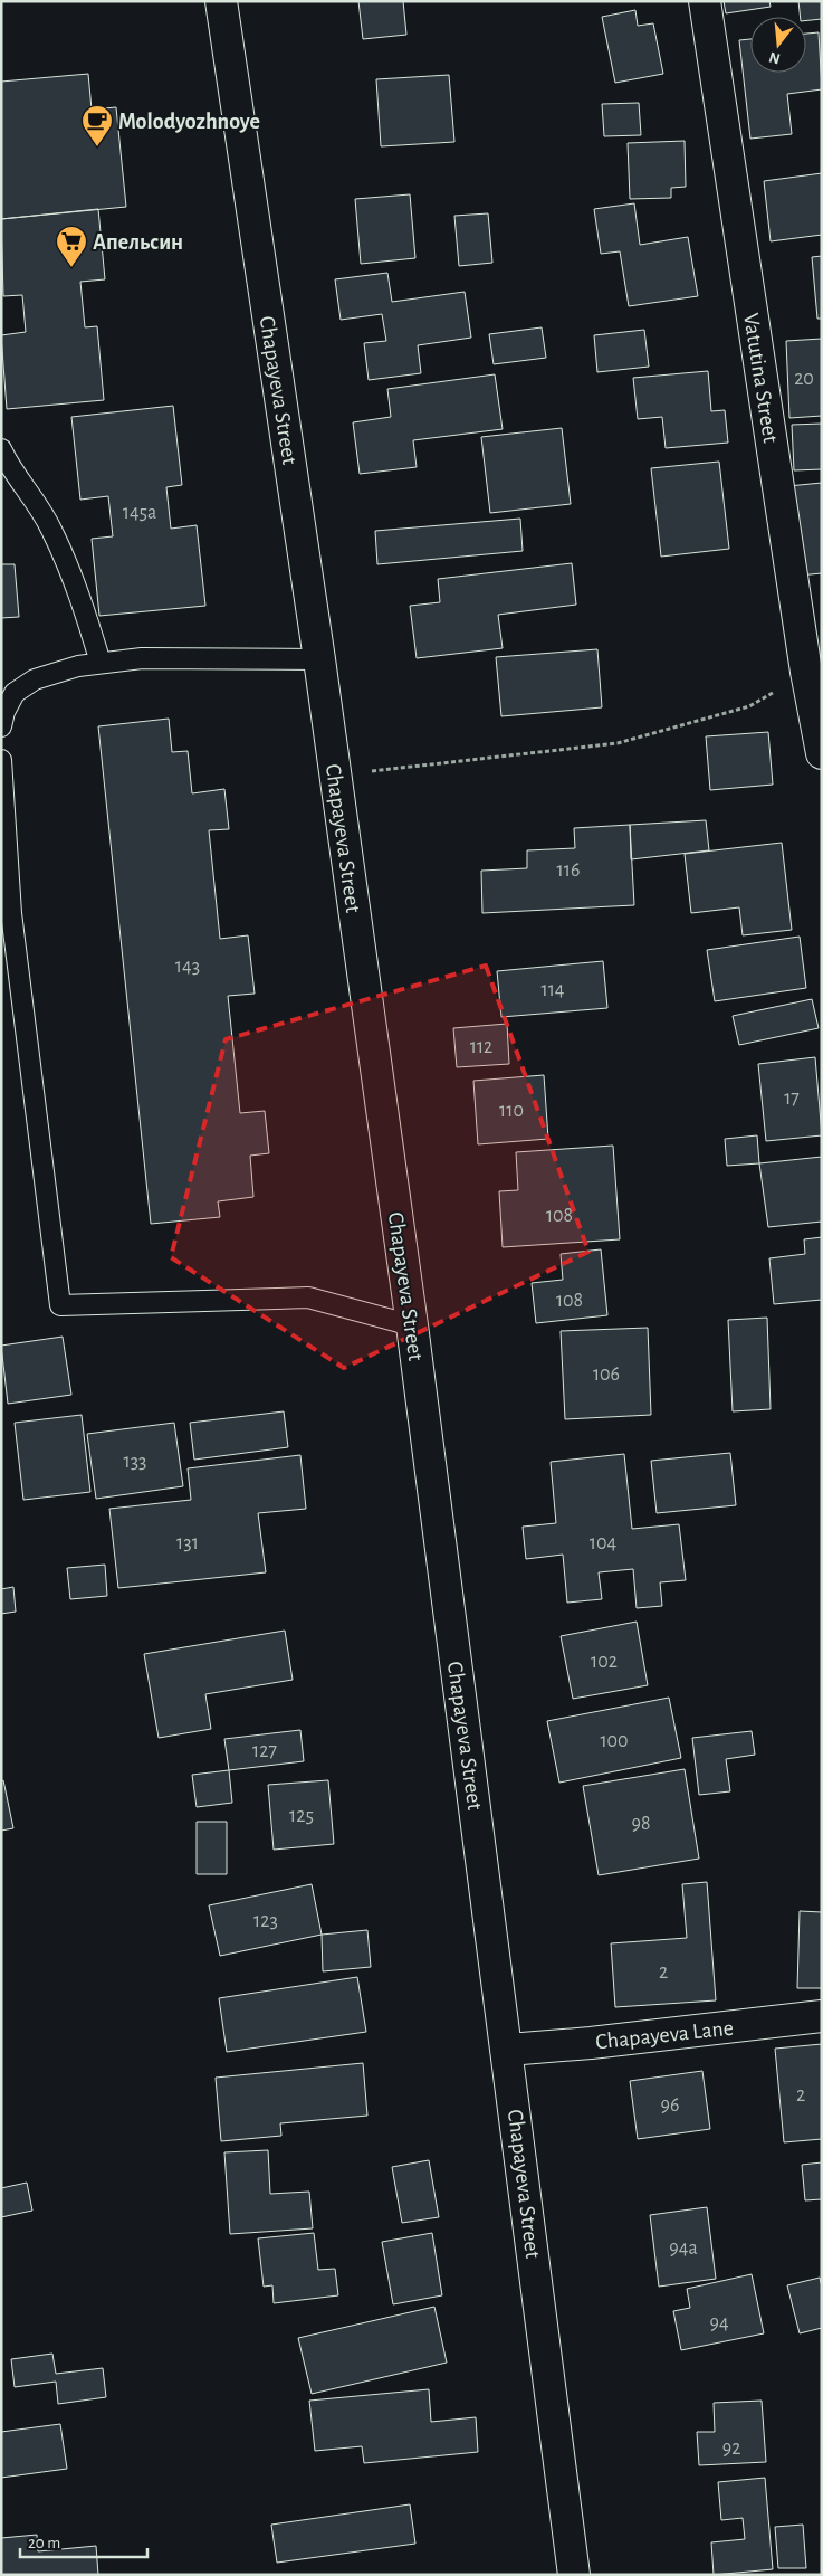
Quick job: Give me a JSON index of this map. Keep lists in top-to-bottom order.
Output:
{
  "streets": {
    "street": ["Vatutina Street", "Chapayeva Street", "Chapayeva Lane"]
  },
  "crossings": [
    ["Chapayeva Street", "Chapayeva Lane"]
  ],
  "places": {
    "cafe": ["Molodyozhnoye"],
    "supermarket": ["Апельсин"]
  },
  "house_numbers": [
    "20",
    "145а",
    "116",
    "143",
    "114",
    "112",
    "17",
    "110",
    "108",
    "108",
    "106",
    "133",
    "131",
    "104",
    "102",
    "100",
    "127",
    "125",
    "98",
    "123",
    "2",
    "2",
    "96",
    "94а",
    "94",
    "92"
  ],
  "scale_bar": "20 m",
  "north": "bottom"
}
